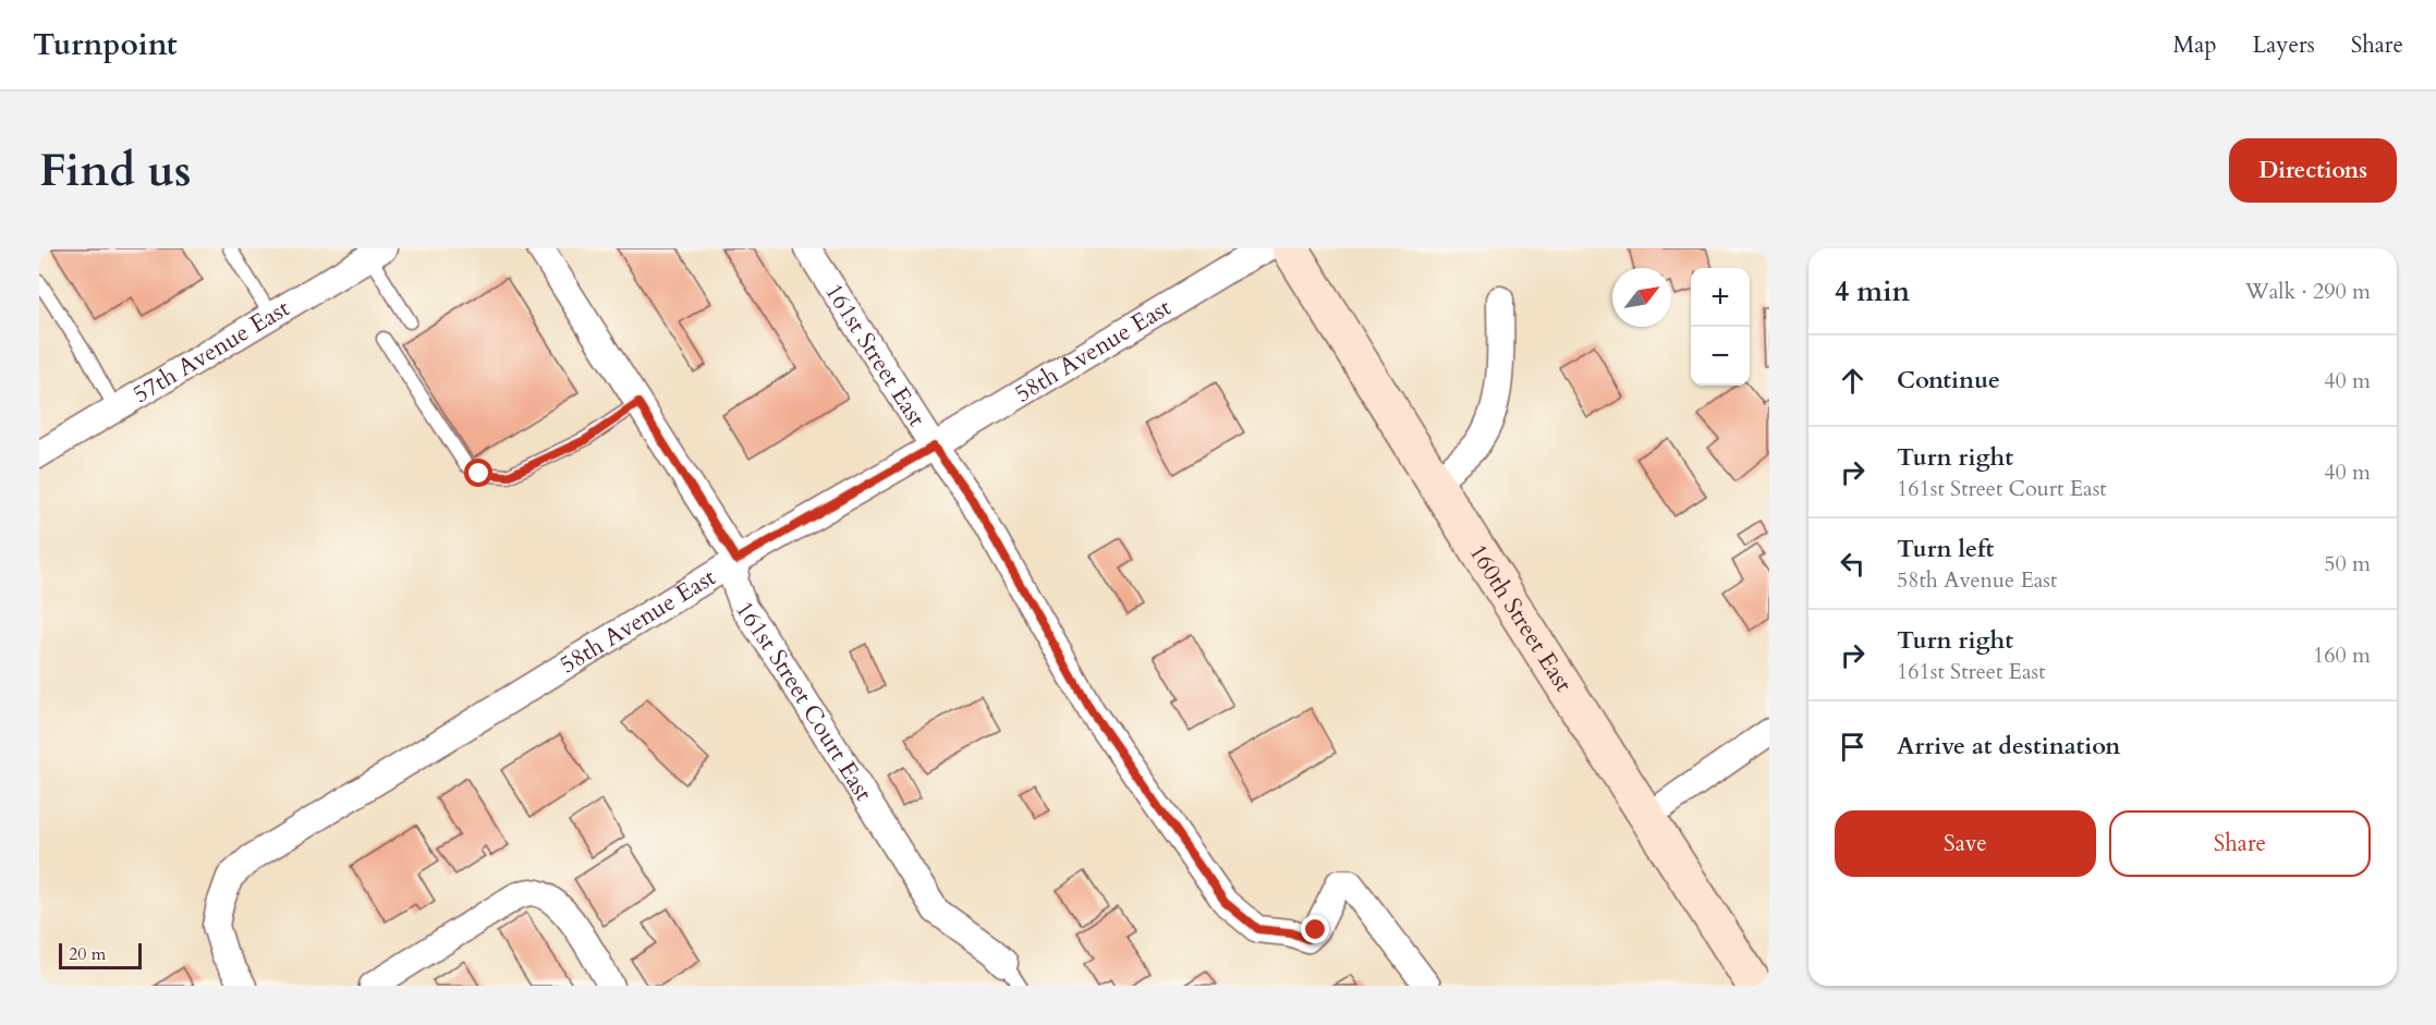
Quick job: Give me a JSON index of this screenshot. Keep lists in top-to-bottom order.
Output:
{
  "streets": {
    "main road": ["160th Street East"],
    "street": [
      "58th Avenue East",
      "57th Avenue East",
      "161st Street East",
      "161st Street Court East"
    ]
  },
  "crossings": [
    ["58th Avenue East", "161st Street East"],
    ["58th Avenue East", "161st Street Court East"]
  ],
  "scale_bar": "20 m",
  "north": "top right",
  "page": {
    "header": "Turnpoint",
    "nav": ["Map", "Layers", "Share"],
    "buttons": [
      "Directions",
      ["Save", "Share"]
    ],
    "title": "Find us",
    "heading": ["4 min", "Walk · 290 m"],
    "map_buttons": ["+", "−"],
    "list": [
      ["Continue", "40 m"],
      ["Turn right", "161st Street Court East", "40 m"],
      ["Turn left", "58th Avenue East", "50 m"],
      ["Turn right", "161st Street East", "160 m"],
      "Arrive at destination"
    ],
    "scale": "20 m"
  }
}
